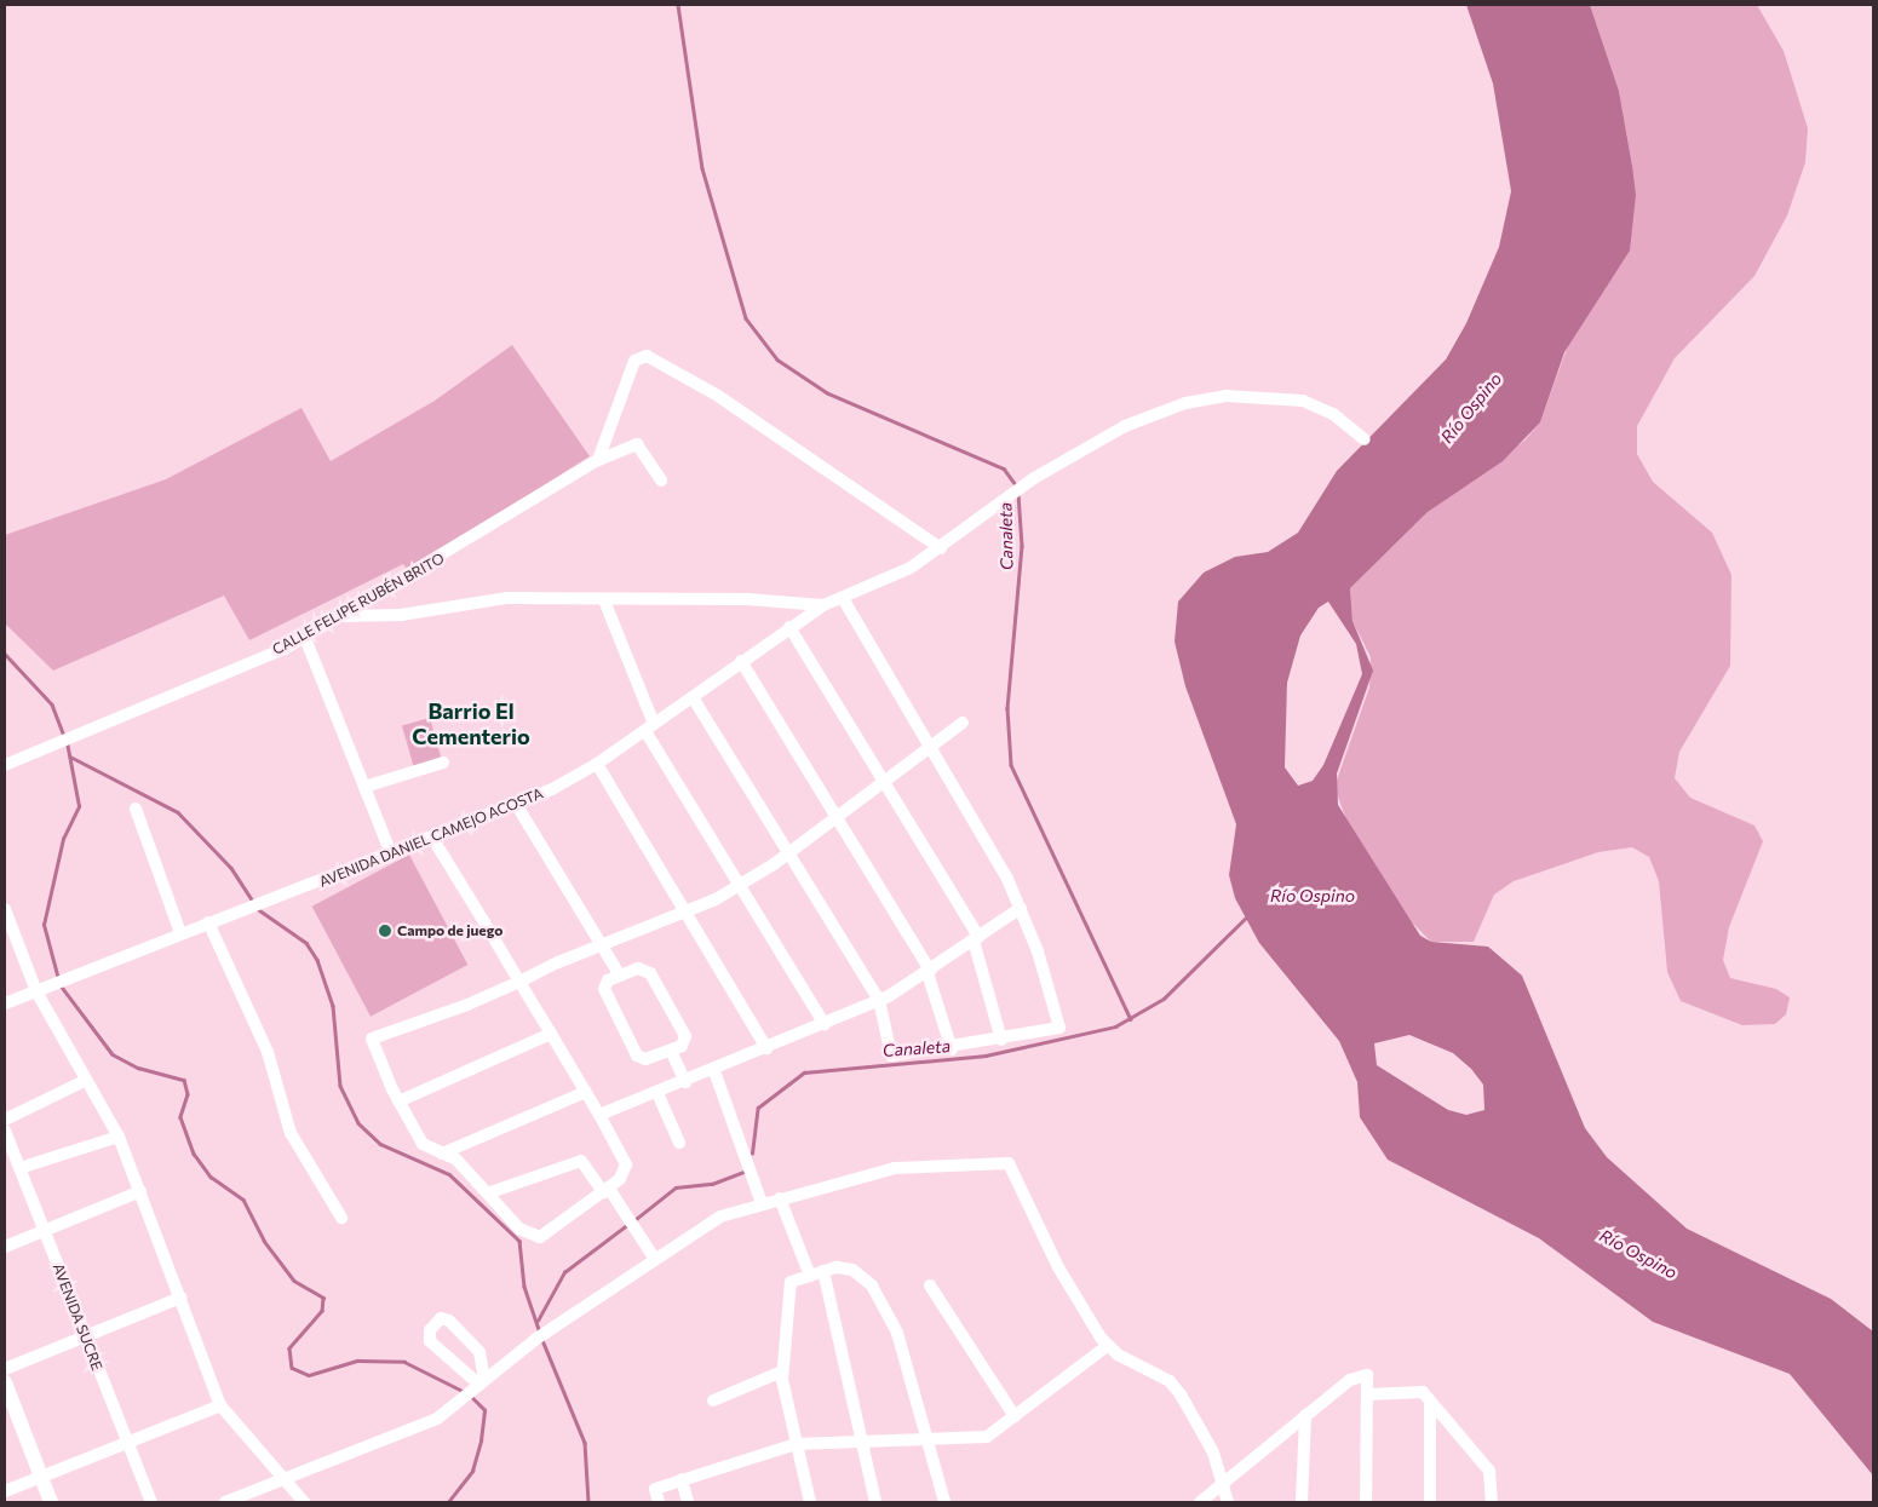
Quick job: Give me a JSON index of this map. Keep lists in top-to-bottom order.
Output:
{
  "streets": {
    "street": ["CALLE FELIPE RUBÉN BRITO", "AVENIDA DANIEL CAMEJO ACOSTA", "AVENIDA SUCRE"]
  },
  "districts": ["Barrio El Cementerio"],
  "water": ["Río Ospino", "Canaleta"],
  "places": ["Campo de juego"]
}
